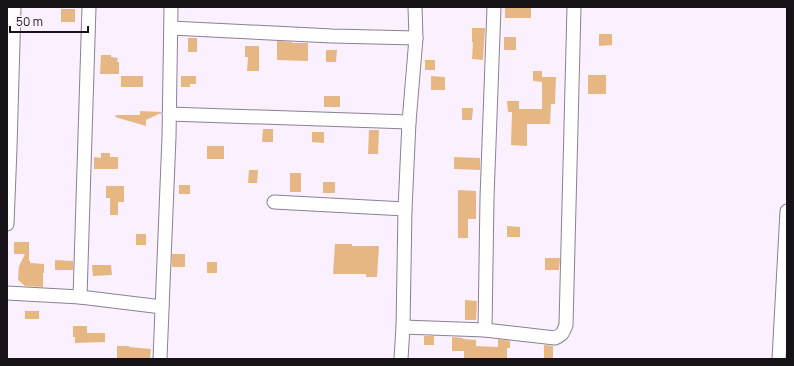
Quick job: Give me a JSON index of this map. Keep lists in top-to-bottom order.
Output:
{
  "scale_bar": "50 m"
}
